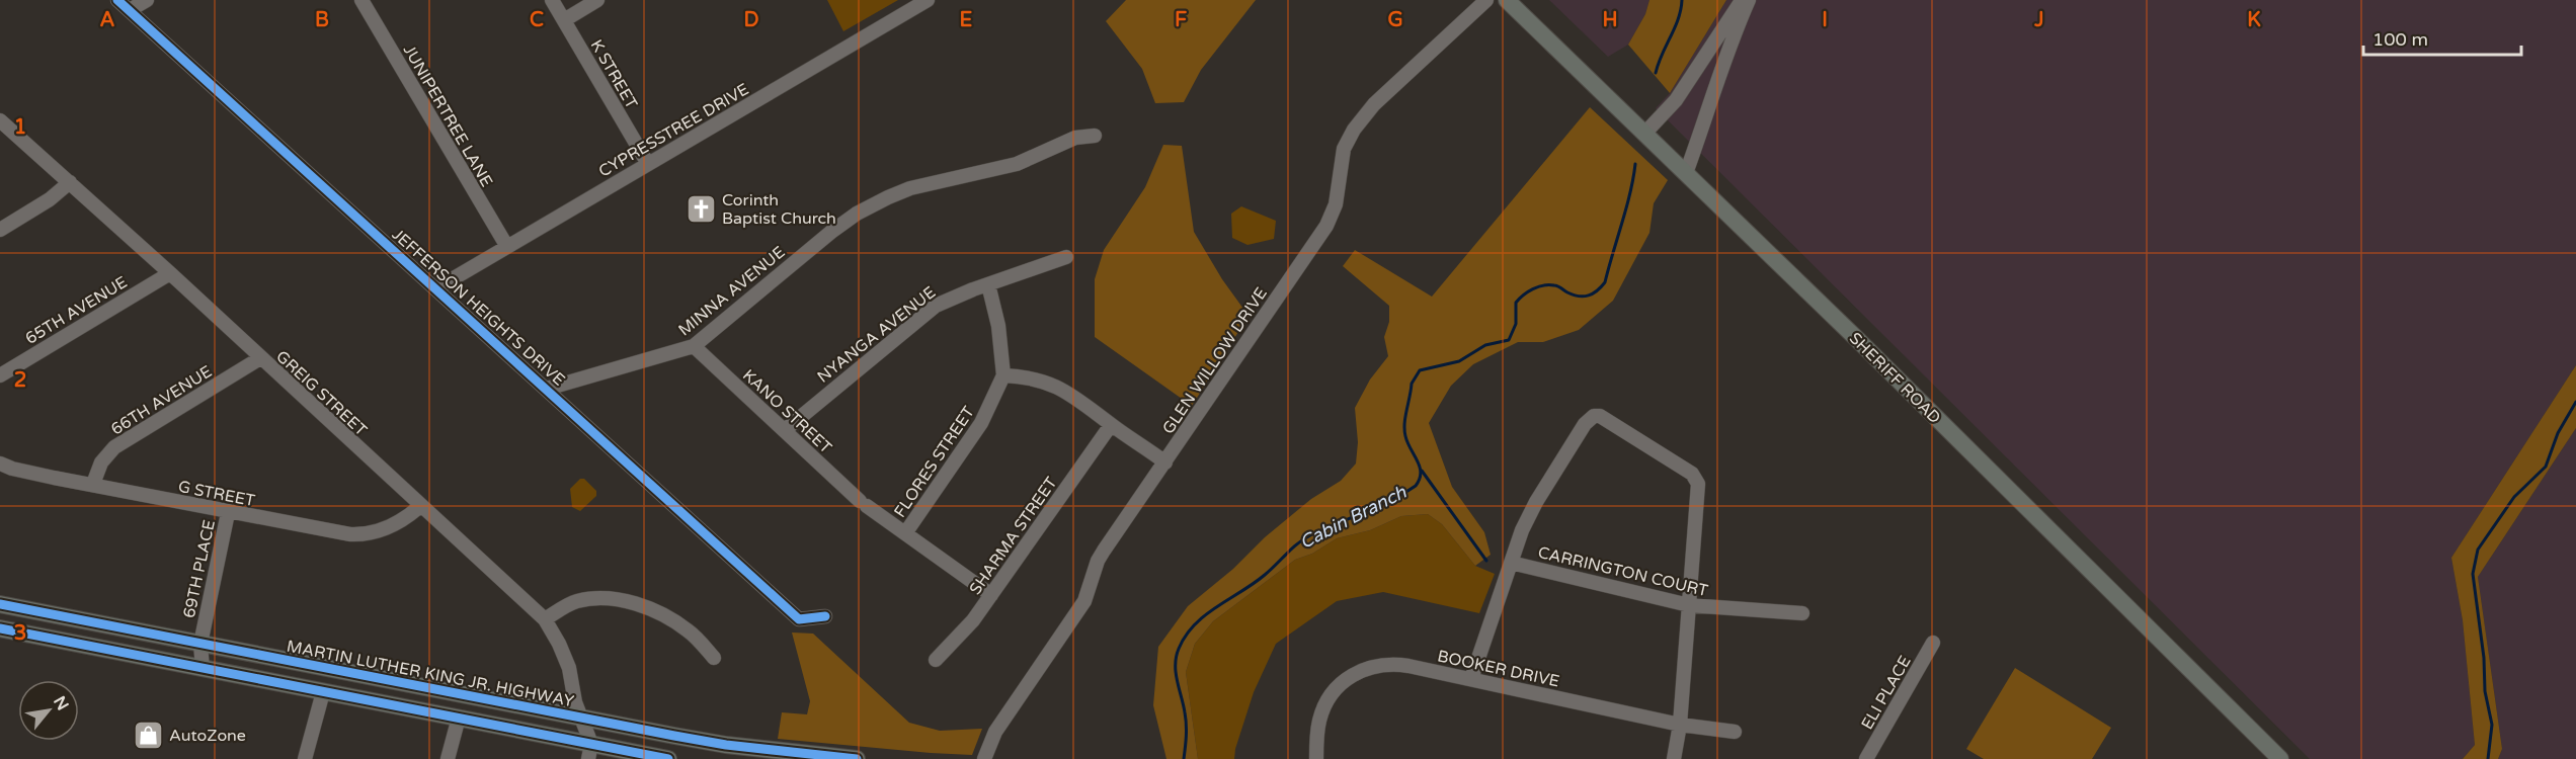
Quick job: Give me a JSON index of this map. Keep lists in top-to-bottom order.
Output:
{
  "streets": {
    "main road": ["SHERIFF ROAD", "MARTIN LUTHER KING JR. HIGHWAY"],
    "street": [
      "K STREET",
      "JUNIPERTREE LANE",
      "CYPRESSTREE DRIVE",
      "MINNA AVENUE",
      "JEFFERSON HEIGHTS DRIVE",
      "65TH AVENUE",
      "NYANGA AVENUE",
      "GLEN WILLOW DRIVE",
      "GREIG STREET",
      "66TH AVENUE",
      "KANO STREET",
      "FLORES STREET",
      "G STREET",
      "SHARMA STREET",
      "69TH PLACE",
      "CARRINGTON COURT",
      "BOOKER DRIVE",
      "ELI PLACE"
    ]
  },
  "crossings": [
    ["K STREET", "CYPRESSTREE DRIVE"],
    ["JUNIPERTREE LANE", "CYPRESSTREE DRIVE"],
    ["CYPRESSTREE DRIVE", "JEFFERSON HEIGHTS DRIVE"],
    ["MINNA AVENUE", "JEFFERSON HEIGHTS DRIVE"],
    ["MINNA AVENUE", "KANO STREET"],
    ["65TH AVENUE", "GREIG STREET"],
    ["NYANGA AVENUE", "KANO STREET"],
    ["GREIG STREET", "66TH AVENUE"],
    ["GREIG STREET", "G STREET"],
    ["GREIG STREET", "MARTIN LUTHER KING JR. HIGHWAY"],
    ["66TH AVENUE", "G STREET"],
    ["KANO STREET", "FLORES STREET"],
    ["KANO STREET", "SHARMA STREET"],
    ["G STREET", "69TH PLACE"],
    ["69TH PLACE", "MARTIN LUTHER KING JR. HIGHWAY"]
  ],
  "water": ["Cabin Branch"],
  "places": {
    "church": ["Corinth Baptist Church"],
    "shop": ["AutoZone"]
  },
  "scale_bar": "100 m",
  "north": "top right",
  "grid": {
    "columns": [
      "A",
      "B",
      "C",
      "D",
      "E",
      "F",
      "G",
      "H",
      "I",
      "J",
      "K"
    ],
    "rows": ["1", "2", "3"]
  }
}
